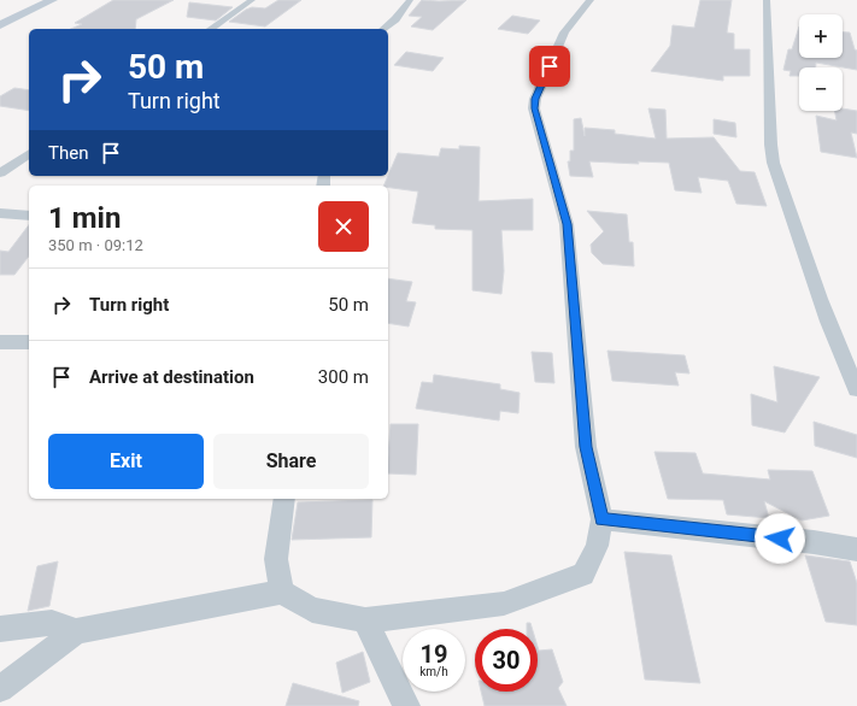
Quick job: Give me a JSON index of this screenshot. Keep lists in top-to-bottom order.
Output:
{
  "page": {
    "map_buttons": ["+", "−"],
    "turn": ["50 m", "Turn right"],
    "then": "Then",
    "heading": ["1 min", "350 m · 09:12"],
    "list": [
      {
        "name": "Turn right",
        "value": "50 m"
      },
      {
        "name": "Arrive at destination",
        "value": "300 m"
      }
    ],
    "buttons": ["Exit", "Share"],
    "speed": "19 km/h",
    "limit": "30"
  }
}
